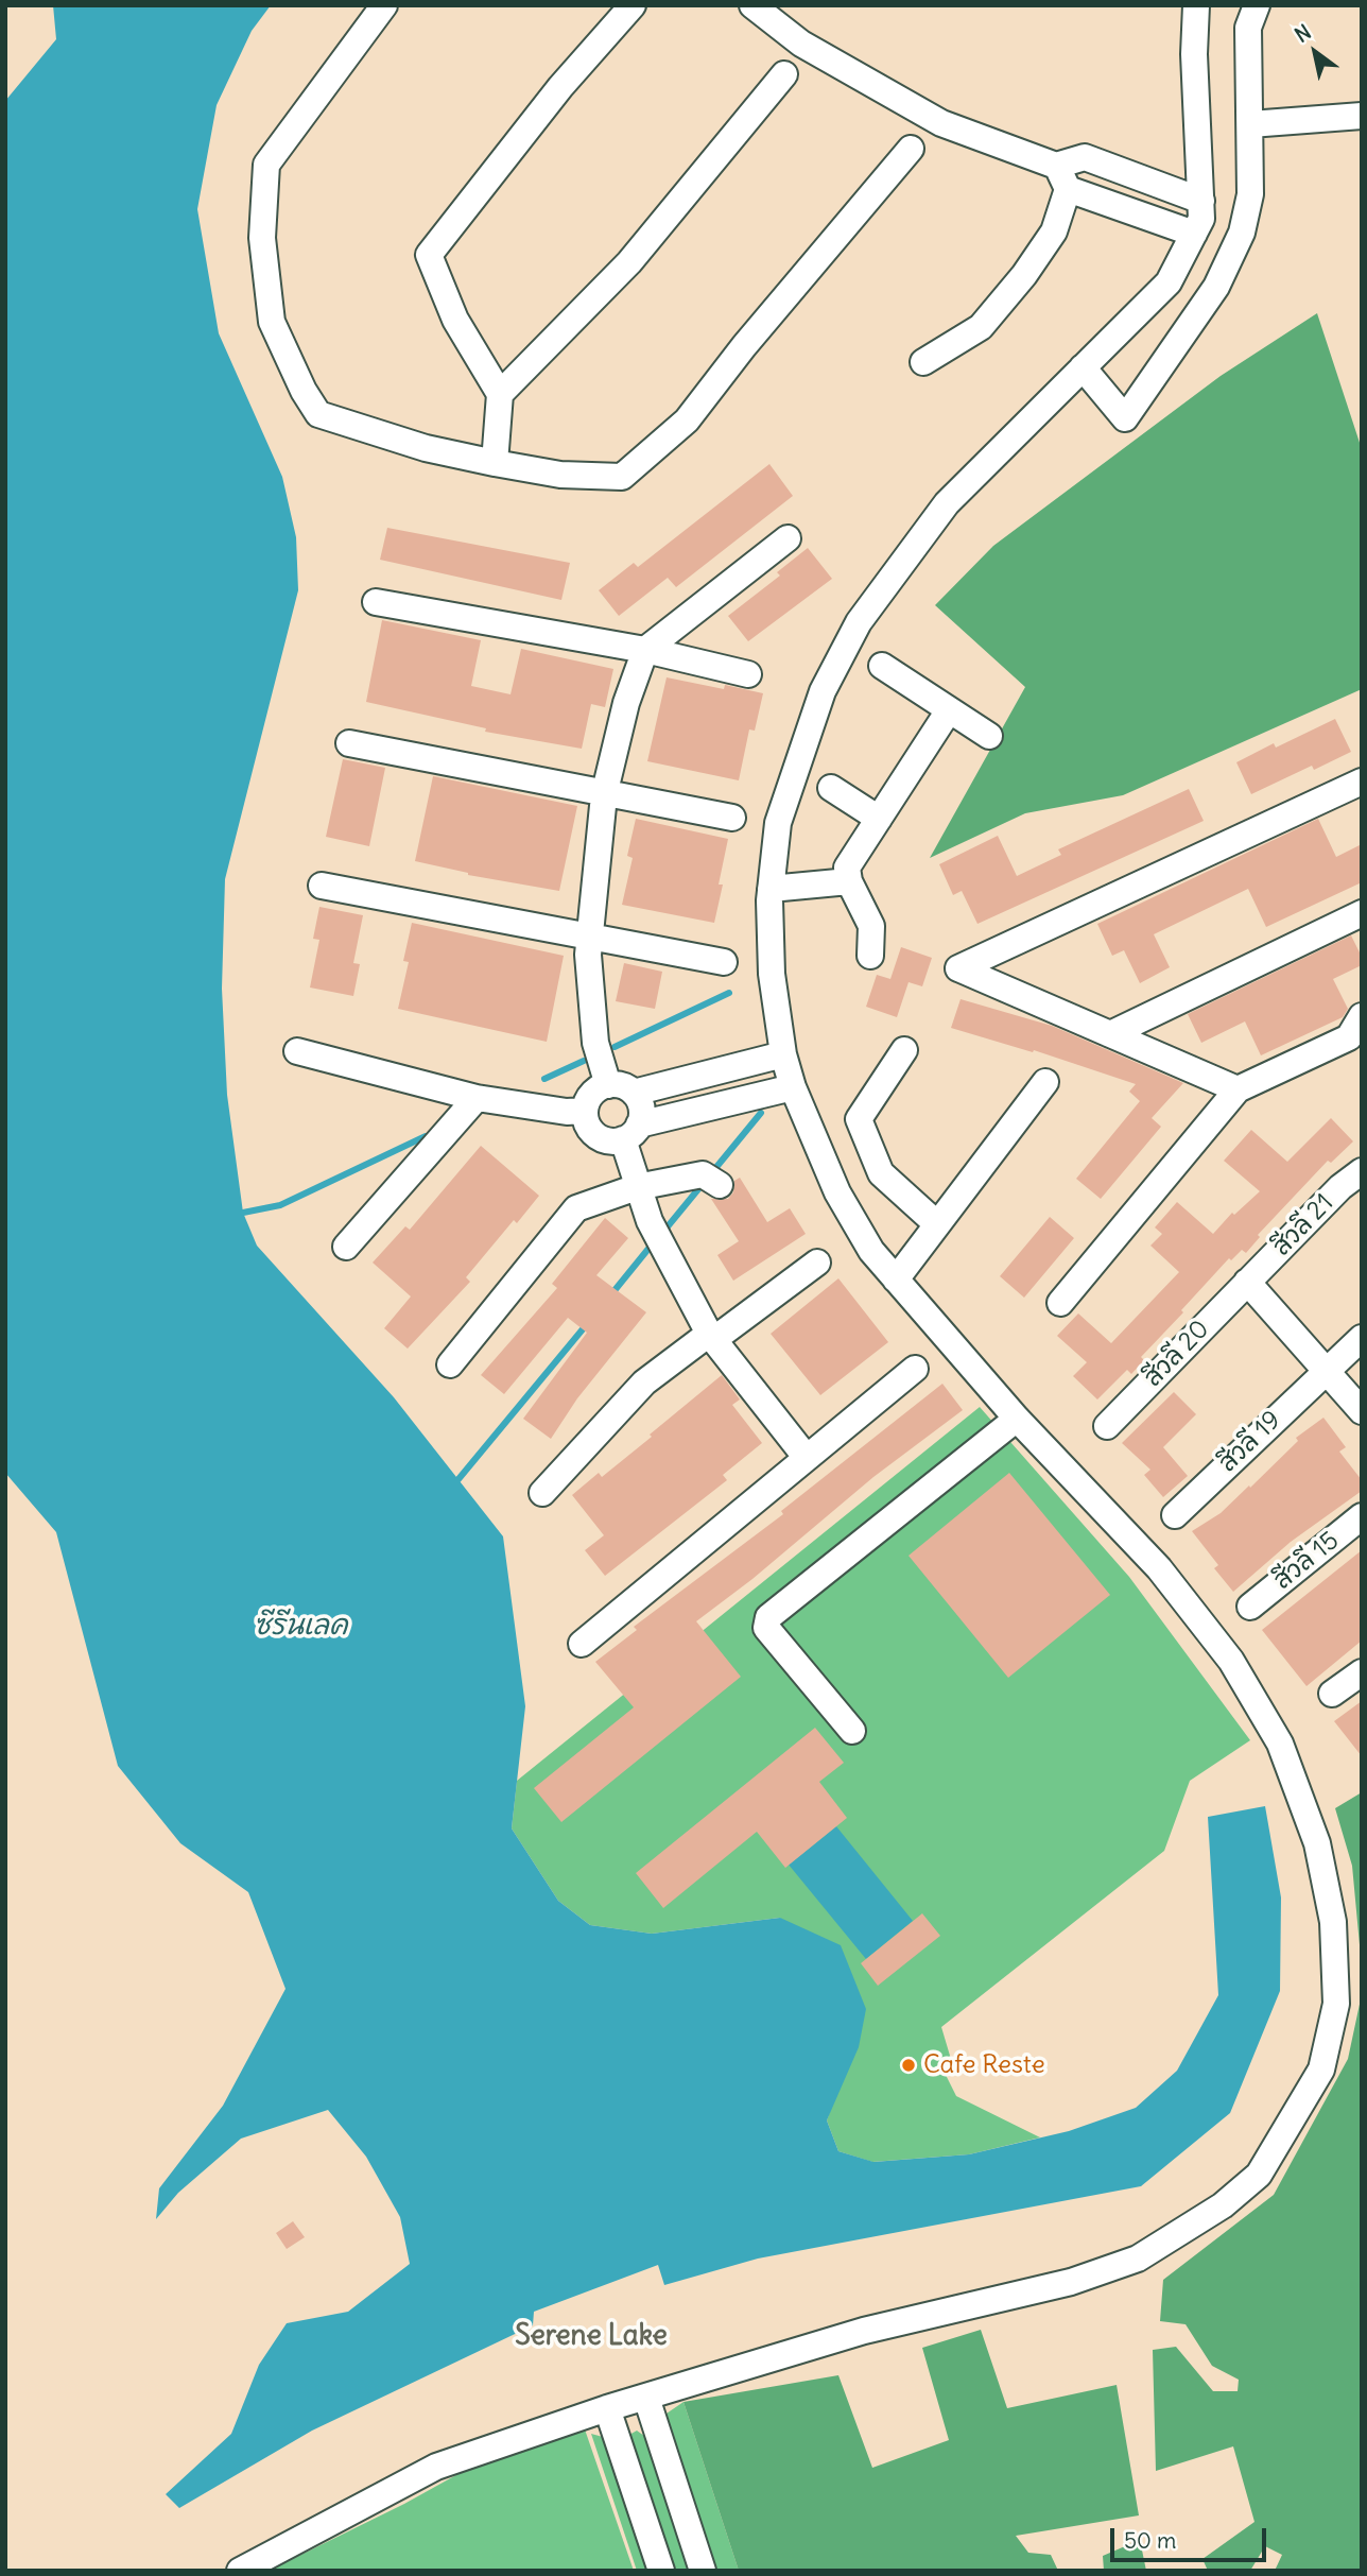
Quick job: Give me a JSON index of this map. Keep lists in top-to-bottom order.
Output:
{
  "streets": {
    "street": [
      "สีวลี 21",
      "สีวลี 20",
      "สีวลี 19",
      "สีวลี 15"
    ]
  },
  "crossings": [
    ["สีวลี 21", "สีวลี 20"]
  ],
  "districts": ["Serene Lake"],
  "water": ["ซีรีนเลค"],
  "places": ["Cafe Reste"],
  "scale_bar": "50 m",
  "north": "top left"
}
